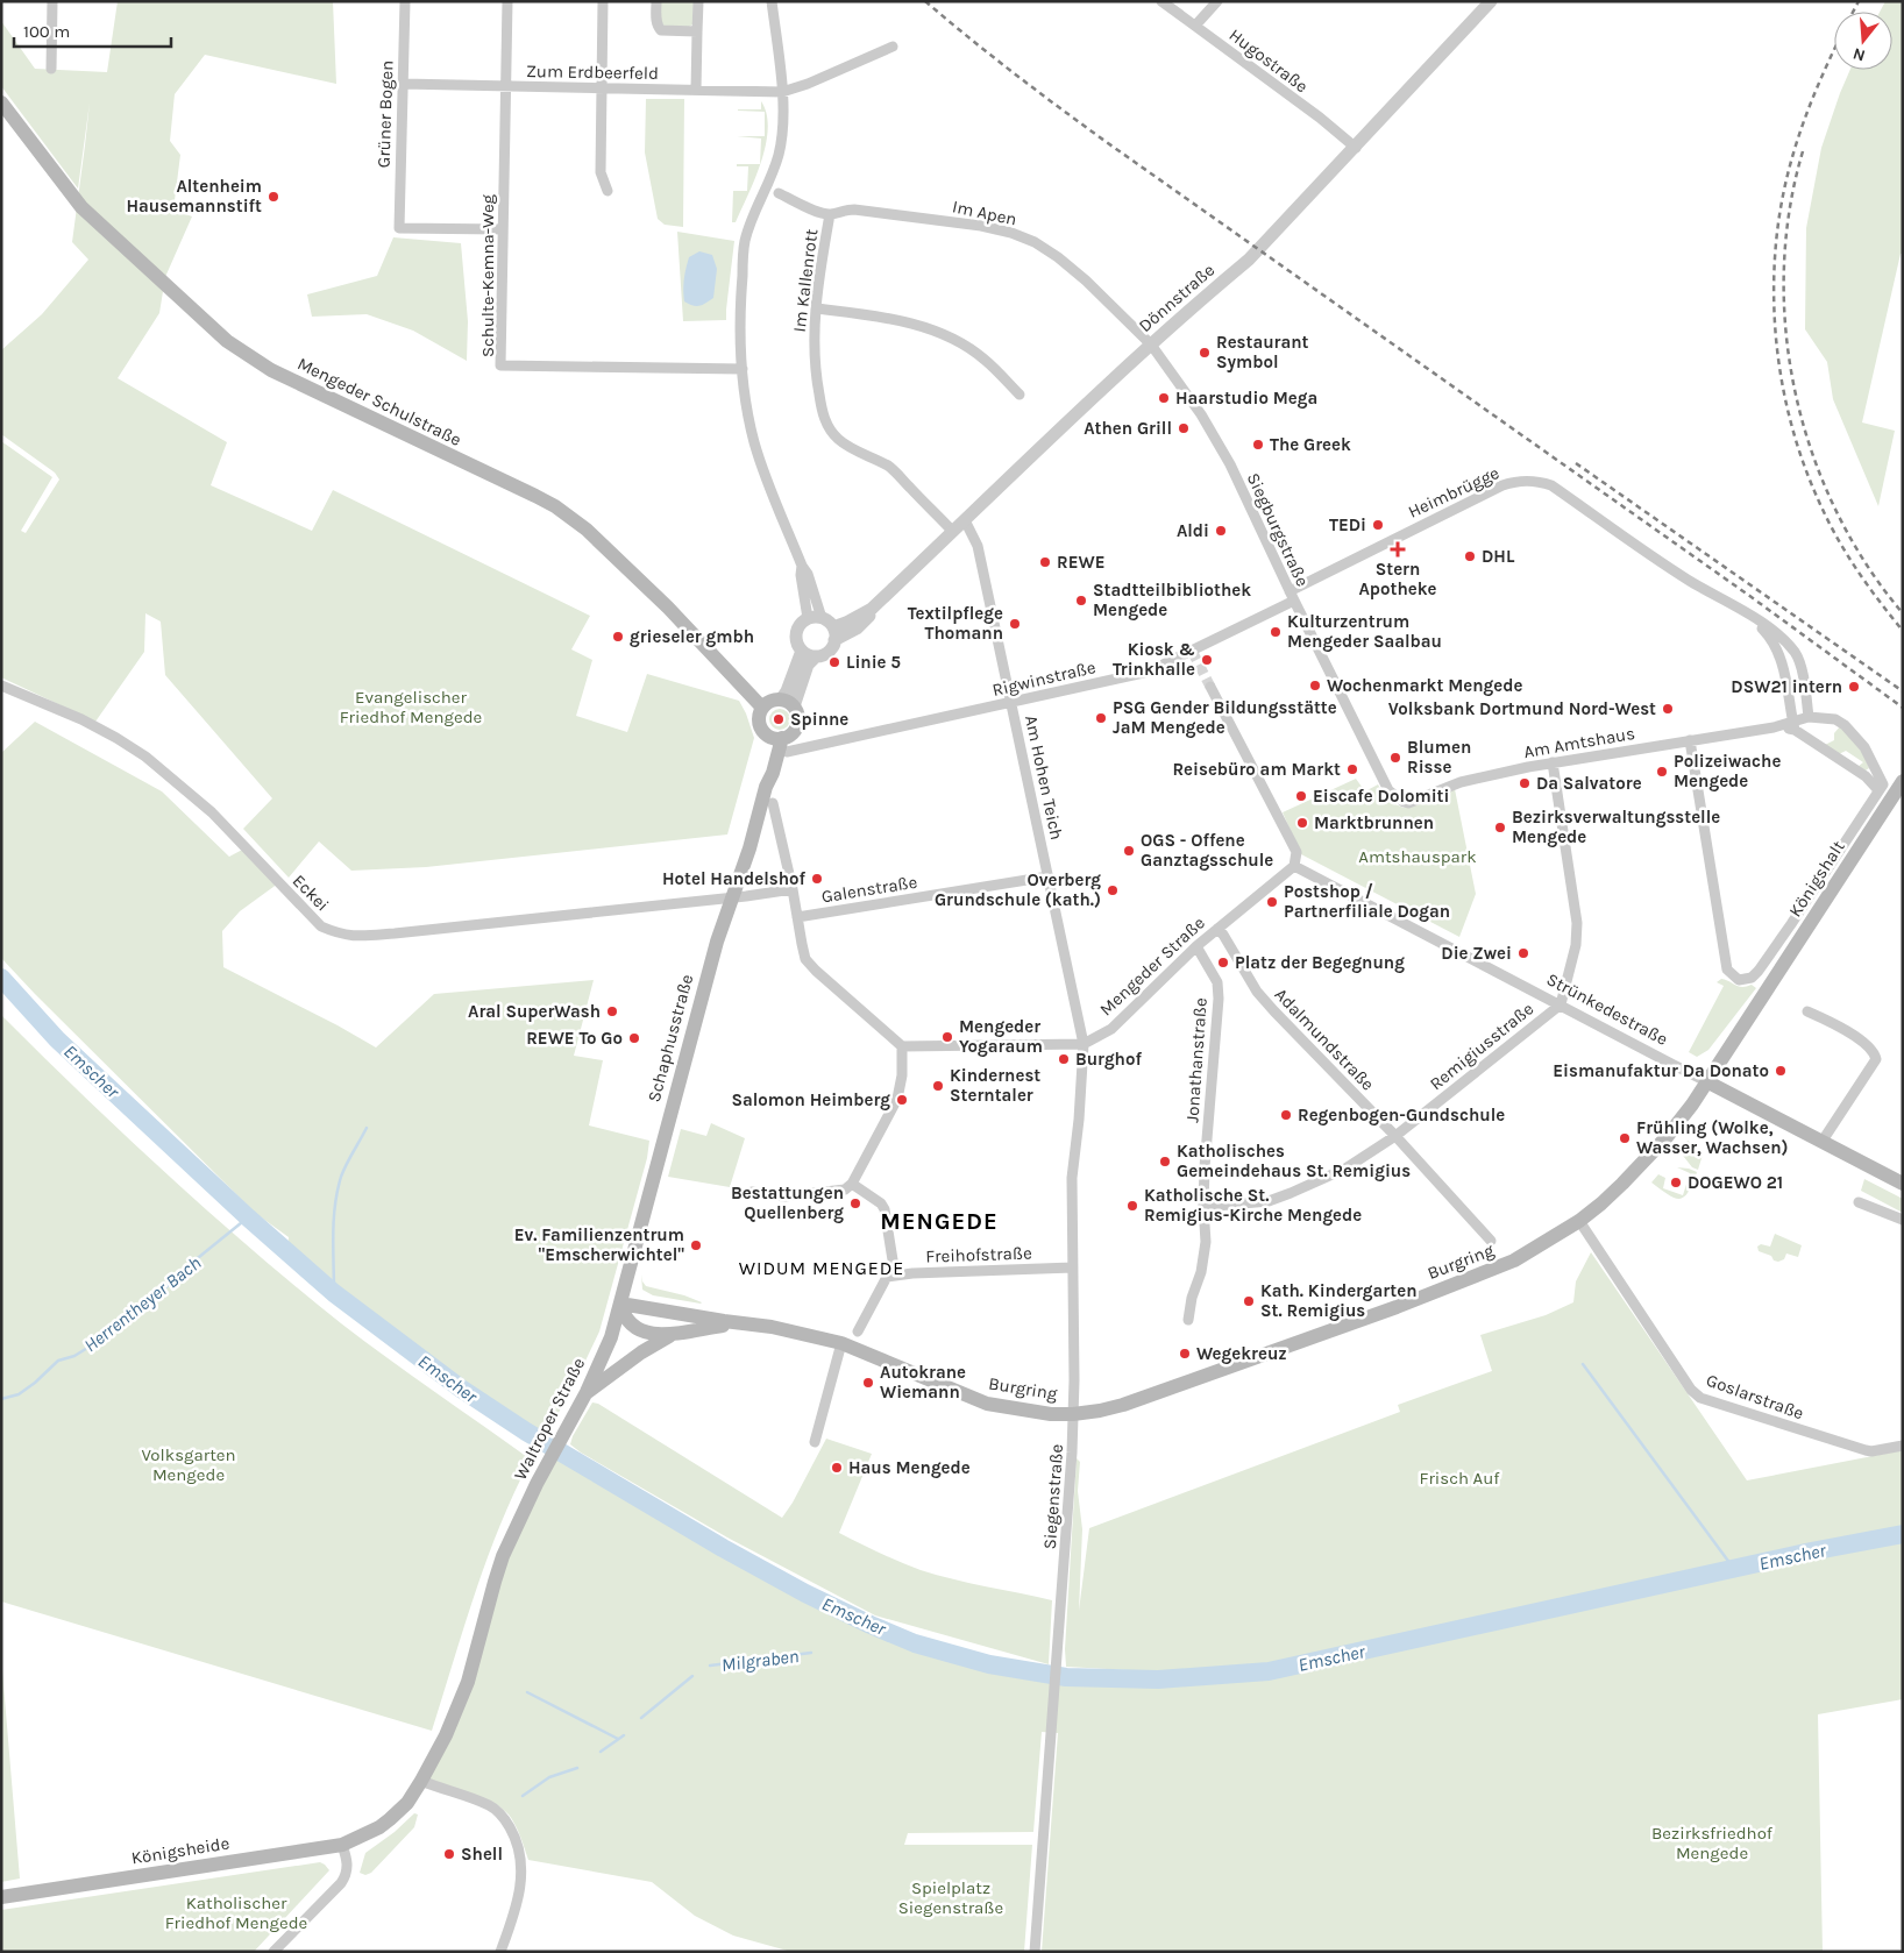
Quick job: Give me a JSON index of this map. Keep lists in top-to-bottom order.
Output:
{
  "streets": {
    "main road": [
      "Mengeder Schulstraße",
      "Königshalt",
      "Strünkedestraße",
      "Schaphusstraße",
      "Burgring",
      "Waltroper Straße",
      "Königsheide"
    ],
    "street": [
      "Hugostraße",
      "Zum Erdbeerfeld",
      "Grüner Bogen",
      "Im Apen",
      "Schulte-Kemna-Weg",
      "Im Kallenrott",
      "Dönnstraße",
      "Heimbrügge",
      "Siegburgstraße",
      "Rigwinstraße",
      "Am Amtshaus",
      "Am Hohen Teich",
      "Galenstraße",
      "Eckei",
      "Mengeder Straße",
      "Adalmundstraße",
      "Remigiusstraße",
      "Jonathanstraße",
      "Freihofstraße",
      "Goslarstraße",
      "Siegenstraße"
    ]
  },
  "crossings": [
    ["Hugostraße", "Dönnstraße"],
    ["Zum Erdbeerfeld", "Grüner Bogen"],
    ["Zum Erdbeerfeld", "Schulte-Kemna-Weg"],
    ["Grüner Bogen", "Schulte-Kemna-Weg"],
    ["Im Apen", "Im Kallenrott"],
    ["Im Apen", "Dönnstraße"],
    ["Im Apen", "Siegburgstraße"],
    ["Im Kallenrott", "Dönnstraße"],
    ["Dönnstraße", "Siegburgstraße"],
    ["Dönnstraße", "Am Hohen Teich"],
    ["Mengeder Schulstraße", "Rigwinstraße"],
    ["Mengeder Schulstraße", "Schaphusstraße"],
    ["Heimbrügge", "Siegburgstraße"],
    ["Heimbrügge", "Rigwinstraße"],
    ["Heimbrügge", "Am Amtshaus"],
    ["Siegburgstraße", "Rigwinstraße"],
    ["Siegburgstraße", "Am Amtshaus"],
    ["Rigwinstraße", "Am Hohen Teich"],
    ["Rigwinstraße", "Schaphusstraße"],
    ["Am Amtshaus", "Remigiusstraße"],
    ["Am Hohen Teich", "Galenstraße"],
    ["Am Hohen Teich", "Mengeder Straße"],
    ["Am Hohen Teich", "Siegenstraße"],
    ["Königshalt", "Burgring"],
    ["Eckei", "Schaphusstraße"],
    ["Mengeder Straße", "Strünkedestraße"],
    ["Mengeder Straße", "Adalmundstraße"],
    ["Mengeder Straße", "Jonathanstraße"],
    ["Mengeder Straße", "Siegenstraße"],
    ["Strünkedestraße", "Remigiusstraße"],
    ["Strünkedestraße", "Burgring"],
    ["Schaphusstraße", "Waltroper Straße"],
    ["Adalmundstraße", "Remigiusstraße"],
    ["Remigiusstraße", "Jonathanstraße"],
    ["Freihofstraße", "Siegenstraße"],
    ["Burgring", "Goslarstraße"],
    ["Burgring", "Siegenstraße"],
    ["Waltroper Straße", "Königsheide"]
  ],
  "districts": ["MENGEDE", "WIDUM MENGEDE"],
  "water": ["Emscher", "Herrentheyer Bach", "Milgraben"],
  "parks": [
    "Evangelischer Friedhof Mengede",
    "Amtshauspark",
    "Volksgarten Mengede",
    "Frisch Auf",
    "Bezirksfriedhof Mengede",
    "Spielplatz Siegenstraße",
    "Katholischer Friedhof Mengede"
  ],
  "places": {
    "other": [
      "Altenheim Hausemannstift",
      "Restaurant Symbol",
      "Haarstudio Mega",
      "Athen Grill",
      "The Greek",
      "TEDi",
      "Aldi",
      "DHL",
      "REWE",
      "Stadtteilbibliothek Mengede",
      "Textilpflege Thomann",
      "Kulturzentrum Mengeder Saalbau",
      "grieseler gmbh",
      "Kiosk & Trinkhalle",
      "Linie 5",
      "Wochenmarkt Mengede",
      "DSW21 intern",
      "Volksbank Dortmund Nord-West",
      "PSG Gender Bildungsstätte JaM Mengede",
      "Spinne",
      "Blumen Risse",
      "Reisebüro am Markt",
      "Polizeiwache Mengede",
      "Da Salvatore",
      "Eiscafe Dolomiti",
      "Marktbrunnen",
      "Bezirksverwaltungsstelle Mengede",
      "OGS - Offene Ganztagsschule",
      "Hotel Handelshof",
      "Overberg Grundschule (kath.)",
      "Postshop / Partnerfiliale Dogan",
      "Die Zwei",
      "Platz der Begegnung",
      "Aral SuperWash",
      "Mengeder Yogaraum",
      "REWE To Go",
      "Burghof",
      "Eismanufaktur Da Donato",
      "Kindernest Sterntaler",
      "Salomon Heimberg",
      "Regenbogen-Gundschule",
      "Frühling (Wolke, Wasser, Wachsen)",
      "Katholisches Gemeindehaus St. Remigius",
      "DOGEWO 21",
      "Bestattungen Quellenberg",
      "Katholische St. Remigius-Kirche Mengede",
      "Ev. Familienzentrum \"Emscherwichtel\"",
      "Kath. Kindergarten St. Remigius",
      "Wegekreuz",
      "Autokrane Wiemann",
      "Haus Mengede",
      "Shell"
    ],
    "health": ["Stern Apotheke"]
  },
  "scale_bar": "100 m",
  "north": "bottom"
}
